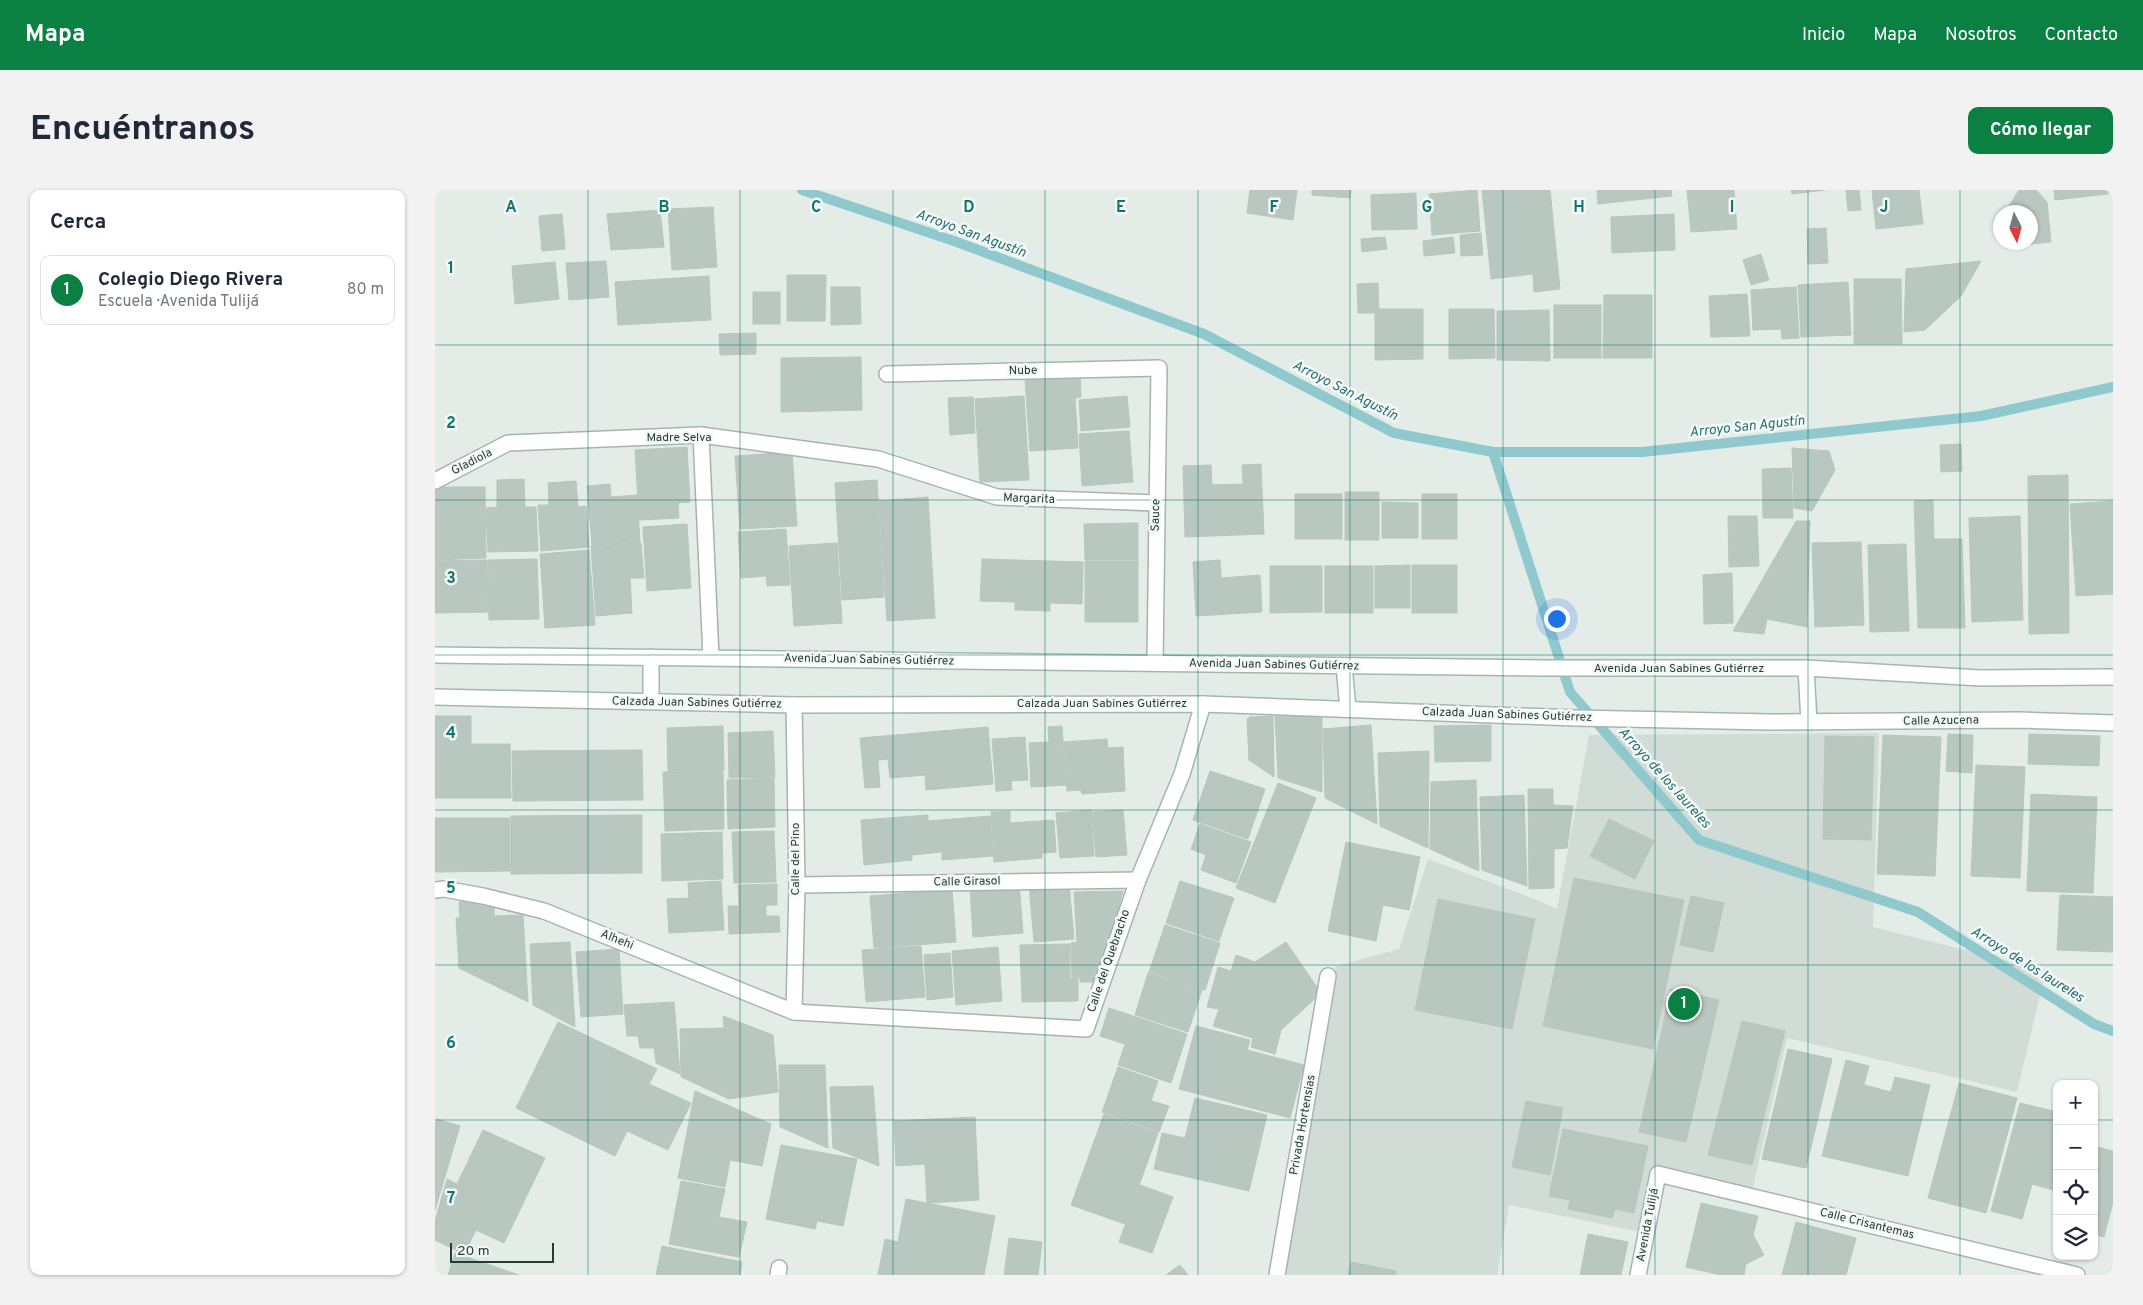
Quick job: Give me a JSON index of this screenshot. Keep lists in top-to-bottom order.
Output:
{
  "streets": {
    "street": [
      "Nube",
      "Madre Selva",
      "Gladiola",
      "Margarita",
      "Sauce",
      "Avenida Juan Sabines Gutiérrez",
      "Calzada Juan Sabines Gutiérrez",
      "Calle Azucena",
      "Calle del Pino",
      "Calle Girasol",
      "Alhehi",
      "Calle del Quebracho",
      "Privada Hortensias",
      "Calle Crisantemas",
      "Avenida Tulijá"
    ]
  },
  "crossings": [
    ["Nube", "Sauce"],
    ["Madre Selva", "Gladiola"],
    ["Madre Selva", "Margarita"],
    ["Margarita", "Sauce"],
    ["Sauce", "Avenida Juan Sabines Gutiérrez"],
    ["Calzada Juan Sabines Gutiérrez", "Calle Azucena"],
    ["Calzada Juan Sabines Gutiérrez", "Calle del Pino"],
    ["Calzada Juan Sabines Gutiérrez", "Calle del Quebracho"],
    ["Calle del Pino", "Calle Girasol"],
    ["Calle del Pino", "Alhehi"],
    ["Calle del Pino", "Calle del Quebracho"],
    ["Calle Girasol", "Calle del Quebracho"],
    ["Alhehi", "Calle del Quebracho"],
    ["Calle Crisantemas", "Avenida Tulijá"]
  ],
  "water": ["Arroyo San Agustín", "Arroyo de los laureles"],
  "scale_bar": "20 m",
  "north": "bottom",
  "page": {
    "header": "Mapa",
    "nav": [
      "Inicio",
      "Mapa",
      "Nosotros",
      "Contacto"
    ],
    "buttons": "Cómo llegar",
    "title": "Encuéntranos",
    "heading": "Cerca",
    "list": [
      {
        "mark": "1",
        "name": "Colegio Diego Rivera",
        "note": "Escuela · Avenida Tulijá",
        "value": "80 m"
      }
    ],
    "pins": "1",
    "map_buttons": ["+", "−"],
    "scale": "20 m"
  },
  "grid": {
    "columns": [
      "A",
      "B",
      "C",
      "D",
      "E",
      "F",
      "G",
      "H",
      "I",
      "J"
    ],
    "rows": [
      "1",
      "2",
      "3",
      "4",
      "5",
      "6",
      "7"
    ]
  }
}
